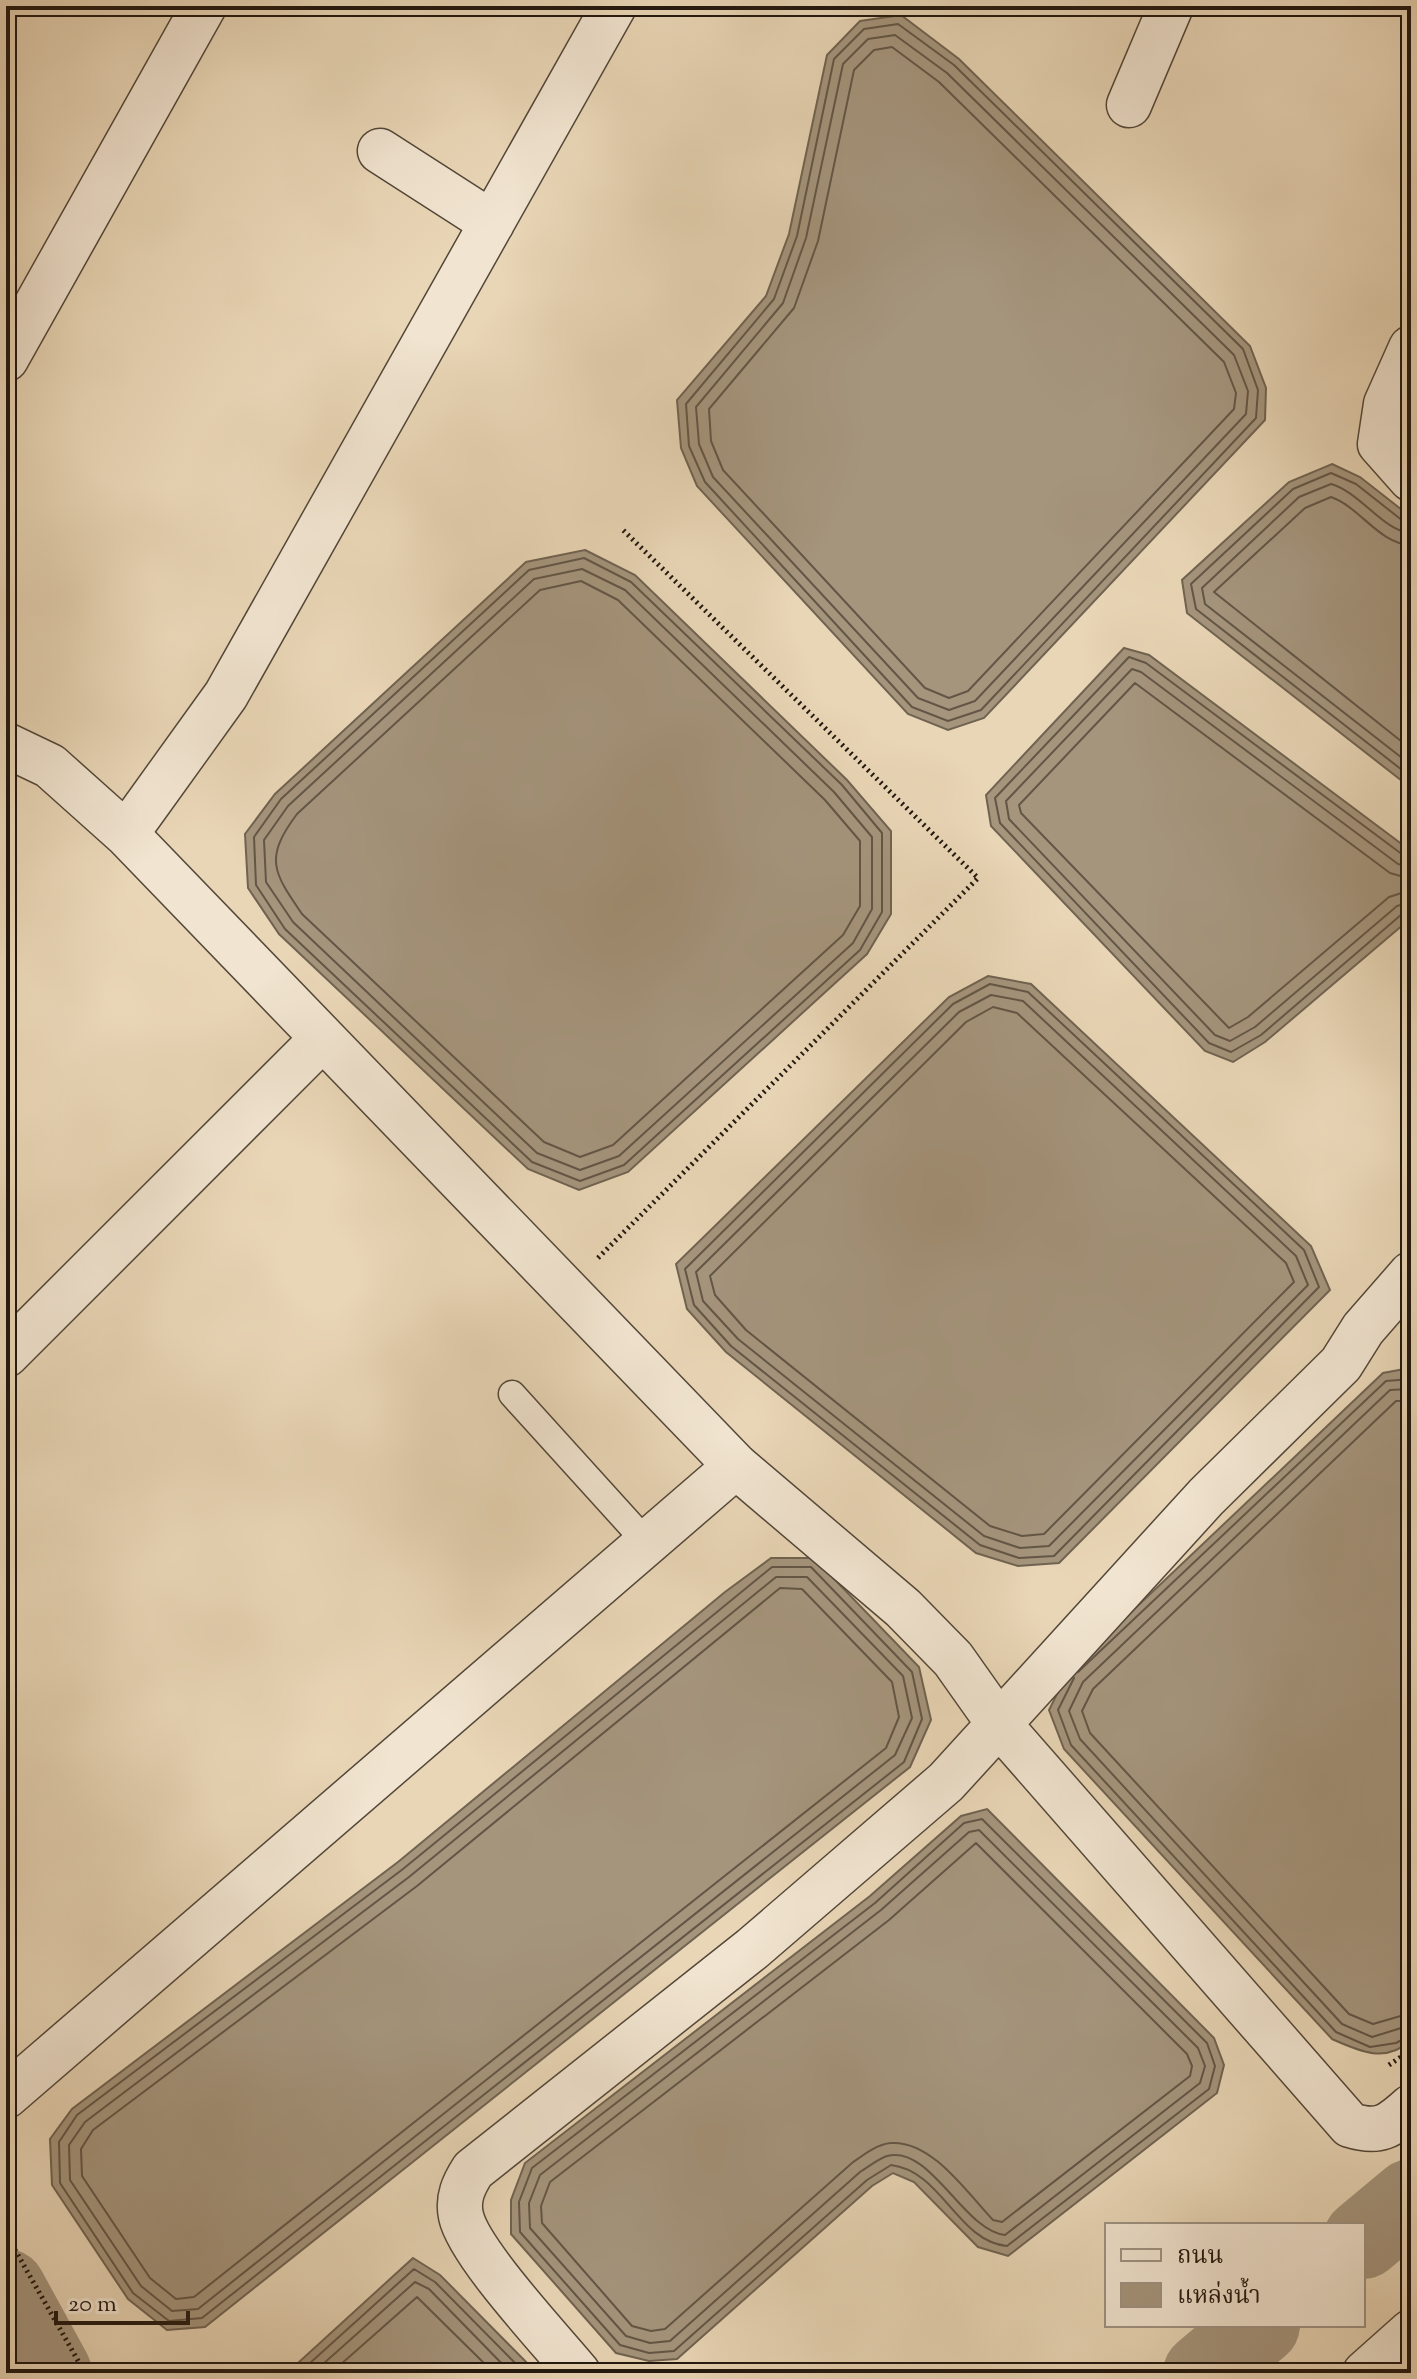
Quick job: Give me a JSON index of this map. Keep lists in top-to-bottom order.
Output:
{
  "legend": ["ถนน", "แหล่งน้ำ"],
  "scale_bar": "20 m"
}
